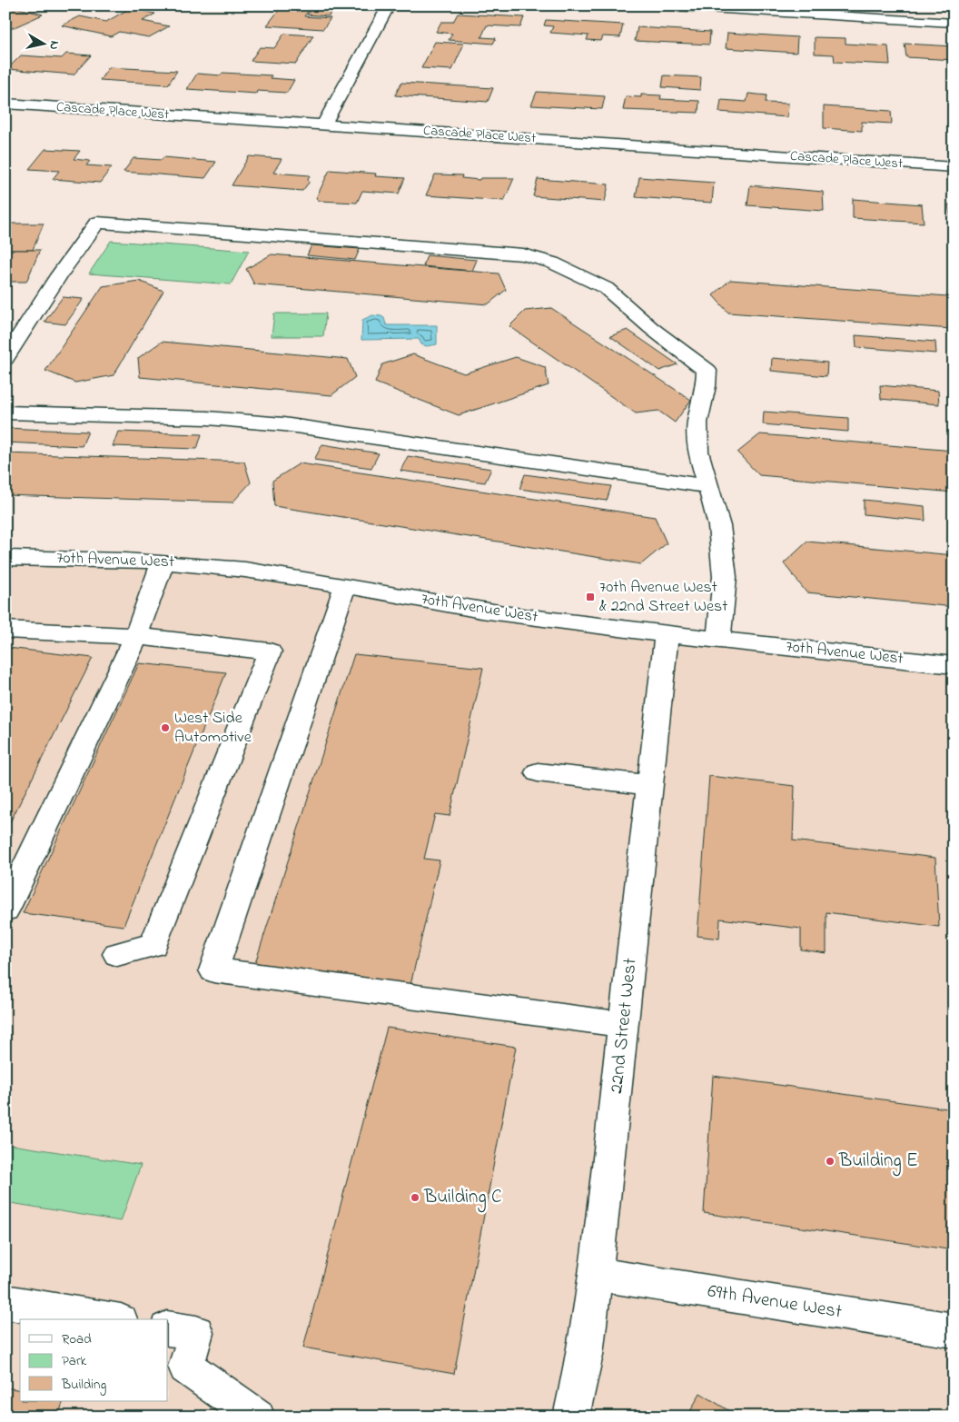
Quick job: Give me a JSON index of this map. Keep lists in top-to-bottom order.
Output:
{
  "streets": {
    "street": [
      "Cascade Place West",
      "70th Avenue West",
      "22nd Street West",
      "69th Avenue West"
    ]
  },
  "crossings": [
    ["70th Avenue West", "22nd Street West"],
    ["22nd Street West", "69th Avenue West"]
  ],
  "places": {
    "transit": ["70th Avenue West & 22nd Street West"],
    "other": ["West Side Automotive", "Building E", "Building C"]
  },
  "legend": ["Road", "Park", "Building"],
  "north": "right"
}
